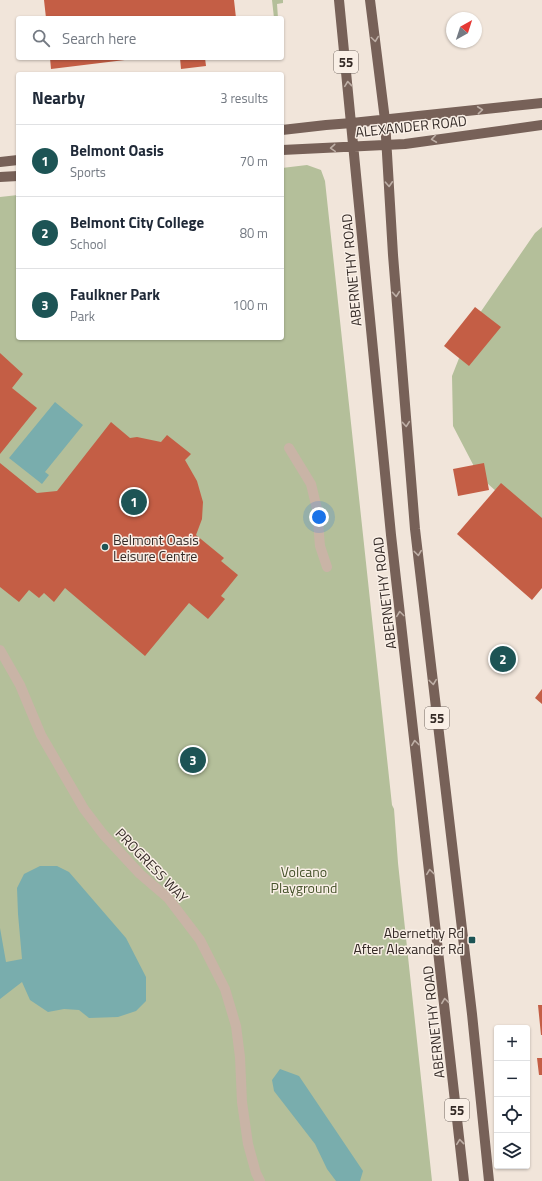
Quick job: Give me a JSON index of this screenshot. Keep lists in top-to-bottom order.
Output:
{
  "streets": {
    "main road": ["55", "ALEXANDER ROAD", "ABERNETHY ROAD"],
    "lane": ["PROGRESS WAY"]
  },
  "crossings": [
    ["55", "ALEXANDER ROAD"],
    ["ALEXANDER ROAD", "ABERNETHY ROAD"]
  ],
  "parks": ["Volcano Playground"],
  "places": {
    "other": ["Belmont Oasis Leisure Centre"],
    "transit": ["Abernethy Rd After Alexander Rd"]
  },
  "north": "top right",
  "page": {
    "search": "Search here",
    "heading": ["Nearby", "3 results"],
    "list": [
      {
        "mark": "1",
        "name": "Belmont Oasis",
        "note": "Sports",
        "value": "70 m"
      },
      {
        "mark": "2",
        "name": "Belmont City College",
        "note": "School",
        "value": "80 m"
      },
      {
        "mark": "3",
        "name": "Faulkner Park",
        "note": "Park",
        "value": "100 m"
      }
    ],
    "pins": ["1", "2", "3"],
    "map_buttons": ["+", "−"]
  }
}
